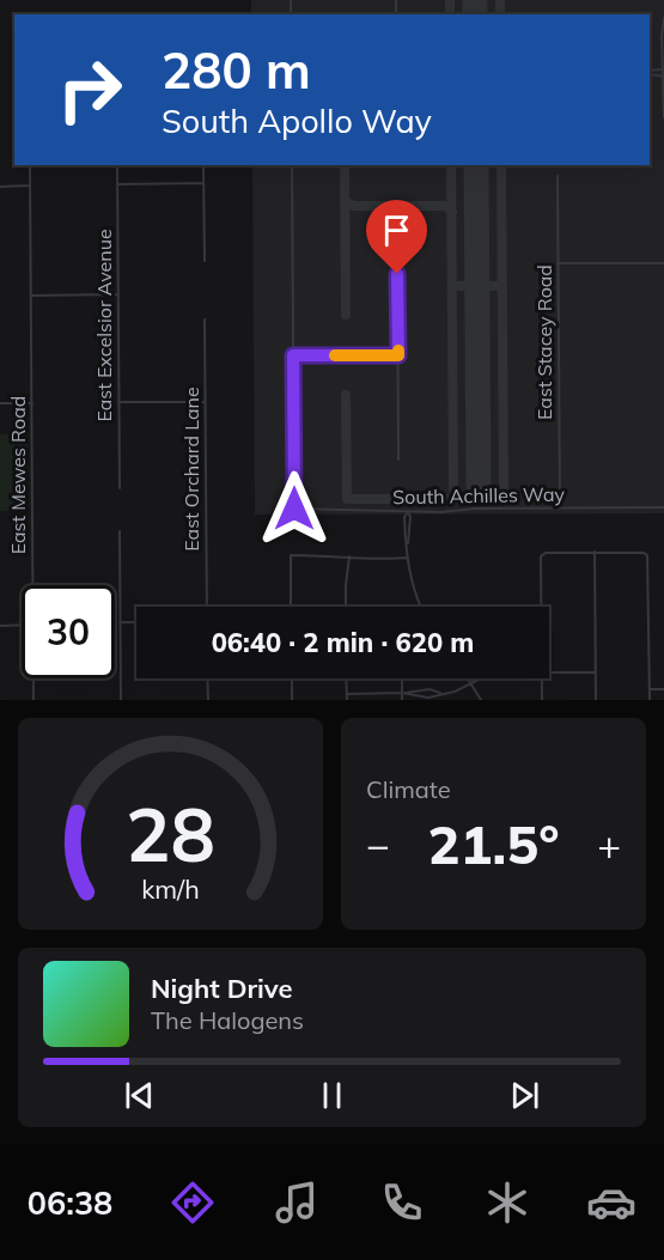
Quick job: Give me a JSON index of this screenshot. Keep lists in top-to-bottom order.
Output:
{
  "streets": {
    "street": [
      "East Excelsior Avenue",
      "East Stacey Road",
      "East Orchard Lane",
      "East Mewes Road",
      "South Achilles Way"
    ]
  },
  "crossings": [
    ["East Stacey Road", "South Achilles Way"]
  ],
  "page": {
    "turn": ["280 m", "South Apollo Way"],
    "limit": "30",
    "trip": "06:40 · 2 min · 620 m",
    "tile": "Climate",
    "heat": ["−", "21.5°", "+"],
    "song": ["Night Drive", "The Halogens"],
    "tabs": "06:38",
    "gauge": ["28", "km/h"]
  }
}
